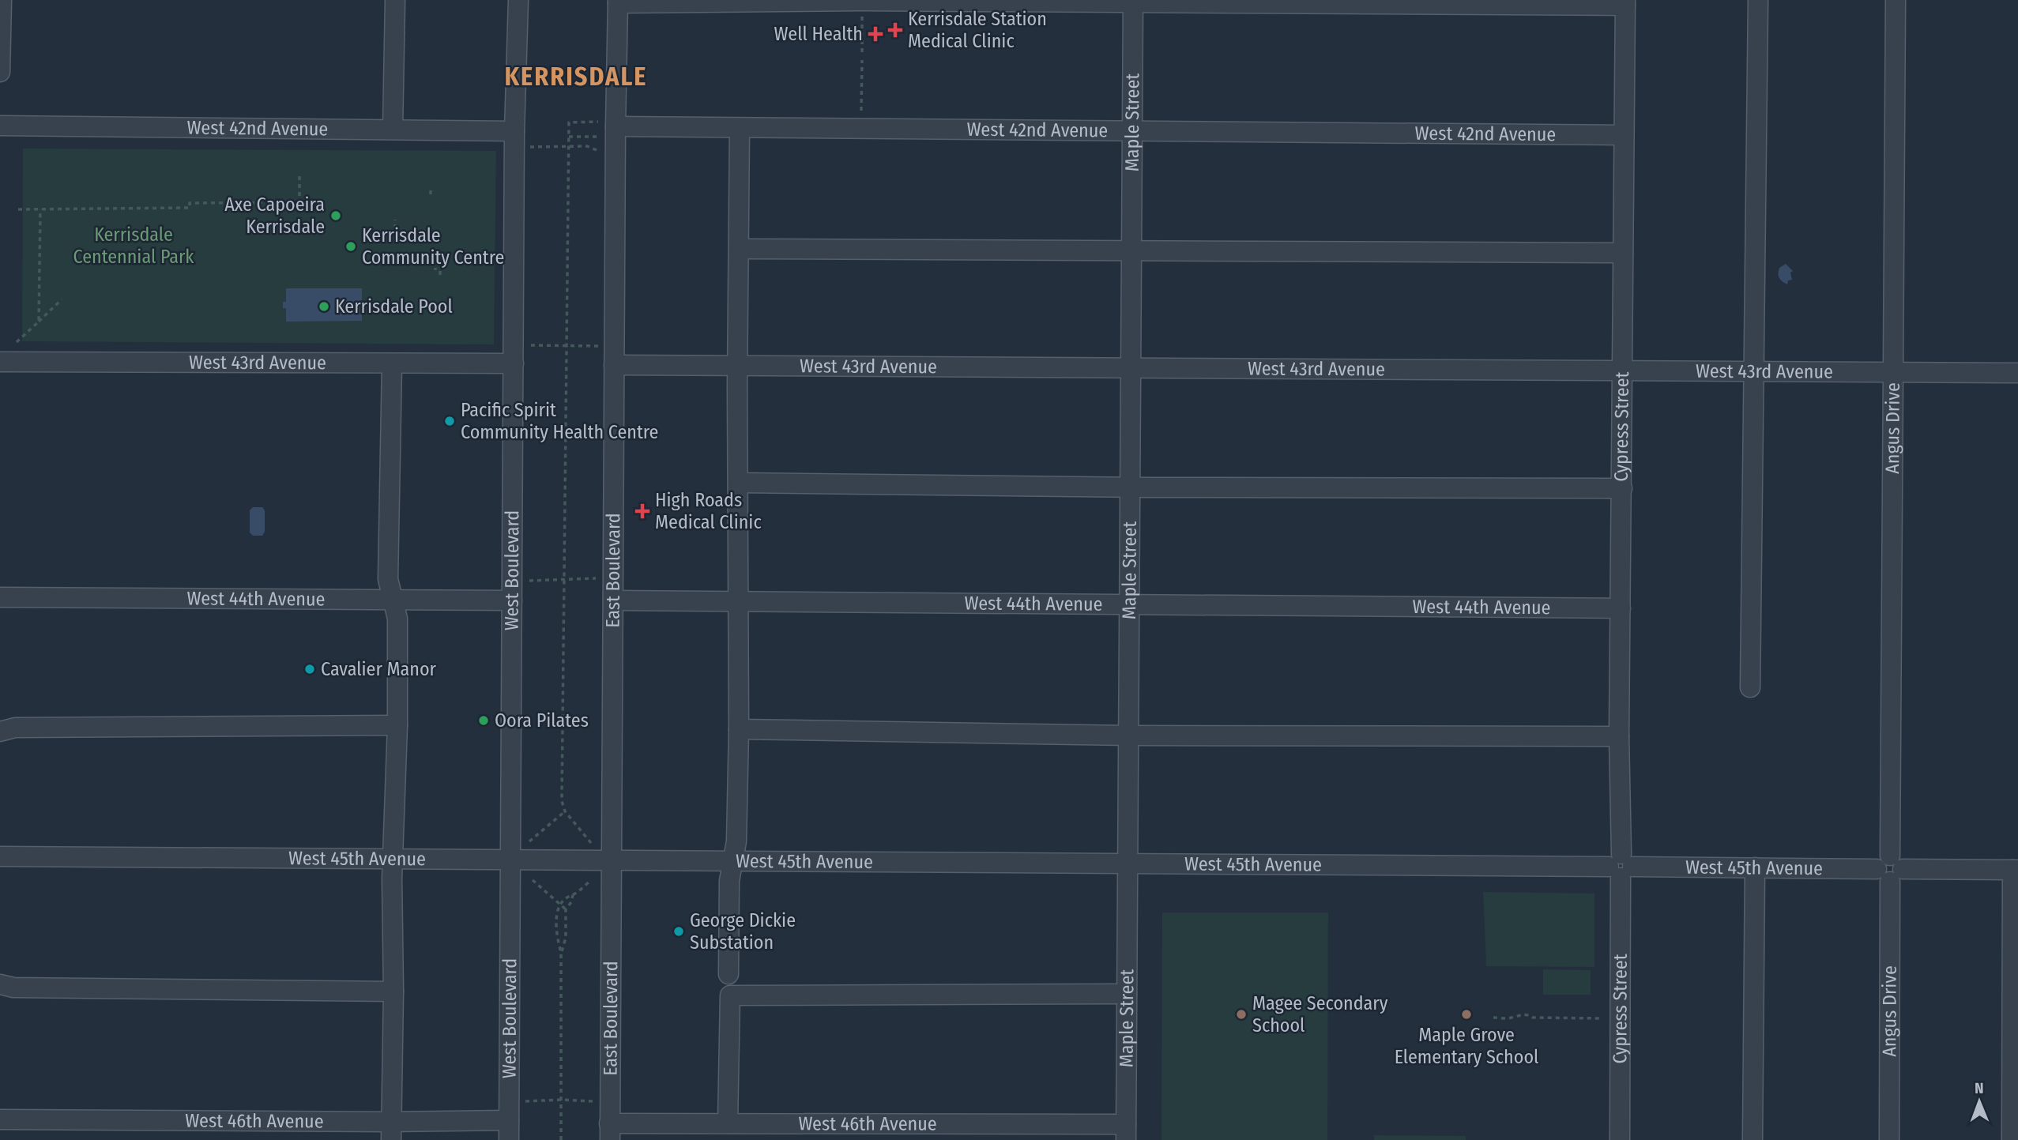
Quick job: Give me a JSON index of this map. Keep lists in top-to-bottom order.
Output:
{
  "streets": {
    "street": [
      "Maple Street",
      "West 42nd Avenue",
      "West 43rd Avenue",
      "Cypress Street",
      "Angus Drive",
      "West Boulevard",
      "East Boulevard",
      "West 44th Avenue",
      "West 45th Avenue",
      "West 46th Avenue"
    ]
  },
  "crossings": [
    ["Maple Street", "West 42nd Avenue"],
    ["Maple Street", "West 43rd Avenue"],
    ["Maple Street", "West 44th Avenue"],
    ["Maple Street", "West 45th Avenue"],
    ["Maple Street", "West 46th Avenue"],
    ["West 42nd Avenue", "Cypress Street"],
    ["West 42nd Avenue", "West Boulevard"],
    ["West 42nd Avenue", "East Boulevard"],
    ["West 43rd Avenue", "Cypress Street"],
    ["West 43rd Avenue", "Angus Drive"],
    ["West 43rd Avenue", "West Boulevard"],
    ["West 43rd Avenue", "East Boulevard"],
    ["Cypress Street", "West 44th Avenue"],
    ["Cypress Street", "West 45th Avenue"],
    ["Angus Drive", "West 45th Avenue"],
    ["West Boulevard", "West 44th Avenue"],
    ["West Boulevard", "West 45th Avenue"],
    ["West Boulevard", "West 46th Avenue"],
    ["East Boulevard", "West 44th Avenue"],
    ["East Boulevard", "West 45th Avenue"],
    ["East Boulevard", "West 46th Avenue"]
  ],
  "districts": ["KERRISDALE"],
  "parks": ["Kerrisdale Centennial Park"],
  "places": {
    "health": ["Kerrisdale Station Medical Clinic", "Well Health", "High Roads Medical Clinic"],
    "other": [
      "Axe Capoeira Kerrisdale",
      "Kerrisdale Community Centre",
      "Kerrisdale Pool",
      "Pacific Spirit Community Health Centre",
      "Cavalier Manor",
      "Oora Pilates",
      "George Dickie Substation",
      "Magee Secondary School",
      "Maple Grove Elementary School"
    ]
  },
  "north": "top"
}
